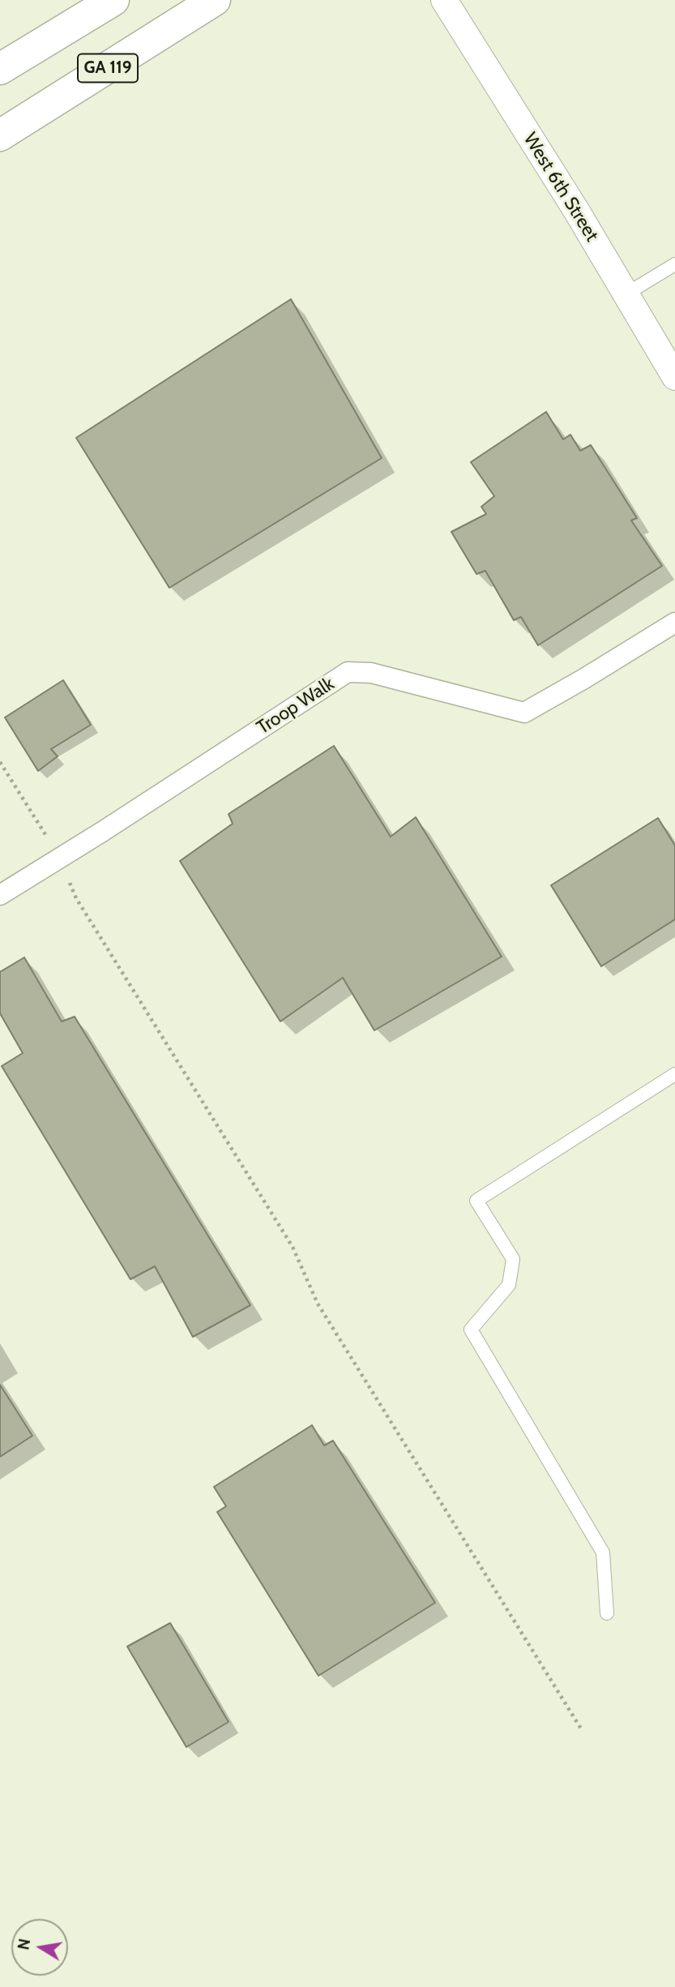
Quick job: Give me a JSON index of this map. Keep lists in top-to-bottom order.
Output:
{
  "streets": {
    "main road": ["GA 119"],
    "street": ["West 6th Street", "Troop Walk"]
  },
  "north": "left"
}
